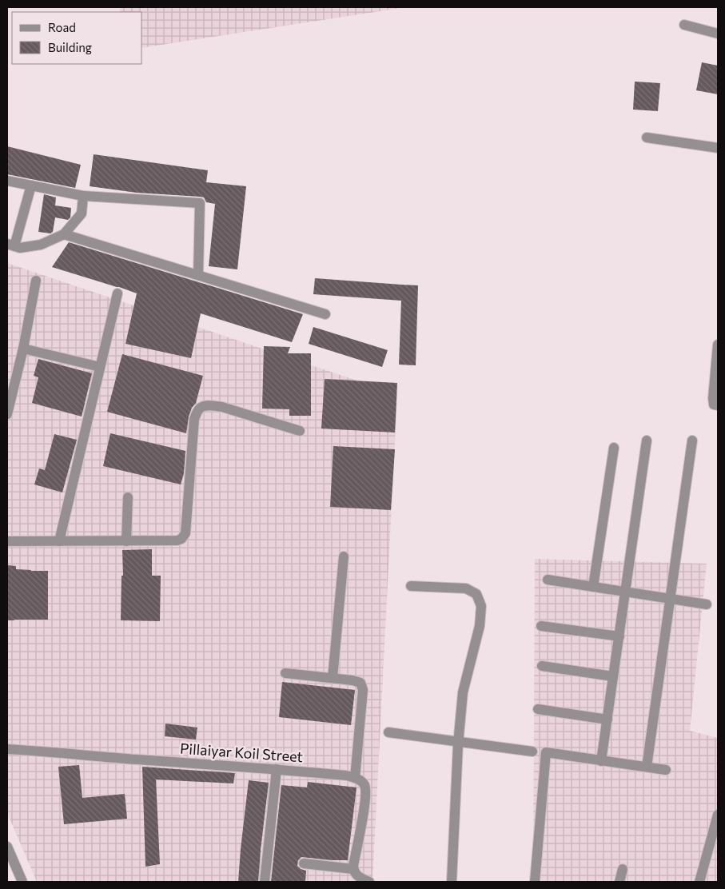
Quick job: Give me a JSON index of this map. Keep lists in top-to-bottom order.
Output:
{
  "streets": {
    "street": ["Pillaiyar Koil Street"]
  },
  "legend": ["Road", "Building"]
}
